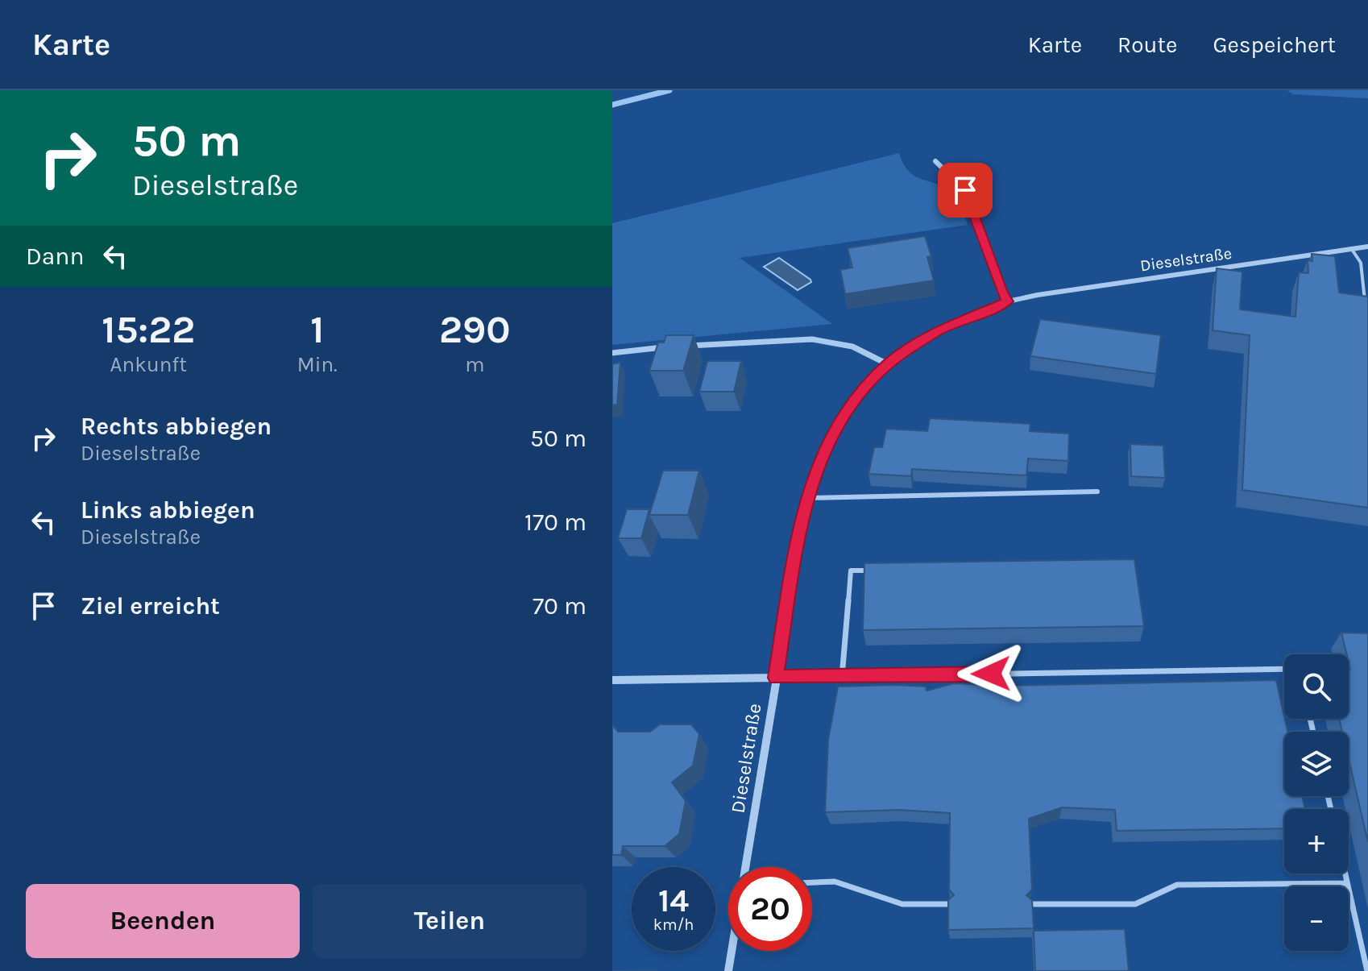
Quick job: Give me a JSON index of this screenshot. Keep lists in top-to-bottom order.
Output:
{
  "streets": {
    "street": ["Dieselstraße"]
  },
  "page": {
    "header": "Karte",
    "nav": ["Karte", "Route", "Gespeichert"],
    "turn": ["50 m", "Dieselstraße"],
    "then": "Dann",
    "eta": [
      "15:22",
      "Ankunft",
      "1",
      "Min.",
      "290",
      "m"
    ],
    "list": [
      {
        "name": "Rechts abbiegen",
        "note": "Dieselstraße",
        "value": "50 m"
      },
      {
        "name": "Links abbiegen",
        "note": "Dieselstraße",
        "value": "170 m"
      },
      {
        "name": "Ziel erreicht",
        "value": "70 m"
      }
    ],
    "map_buttons": ["+", "−"],
    "speed": "14 km/h",
    "limit": "20",
    "buttons": ["Beenden", "Teilen"]
  }
}
